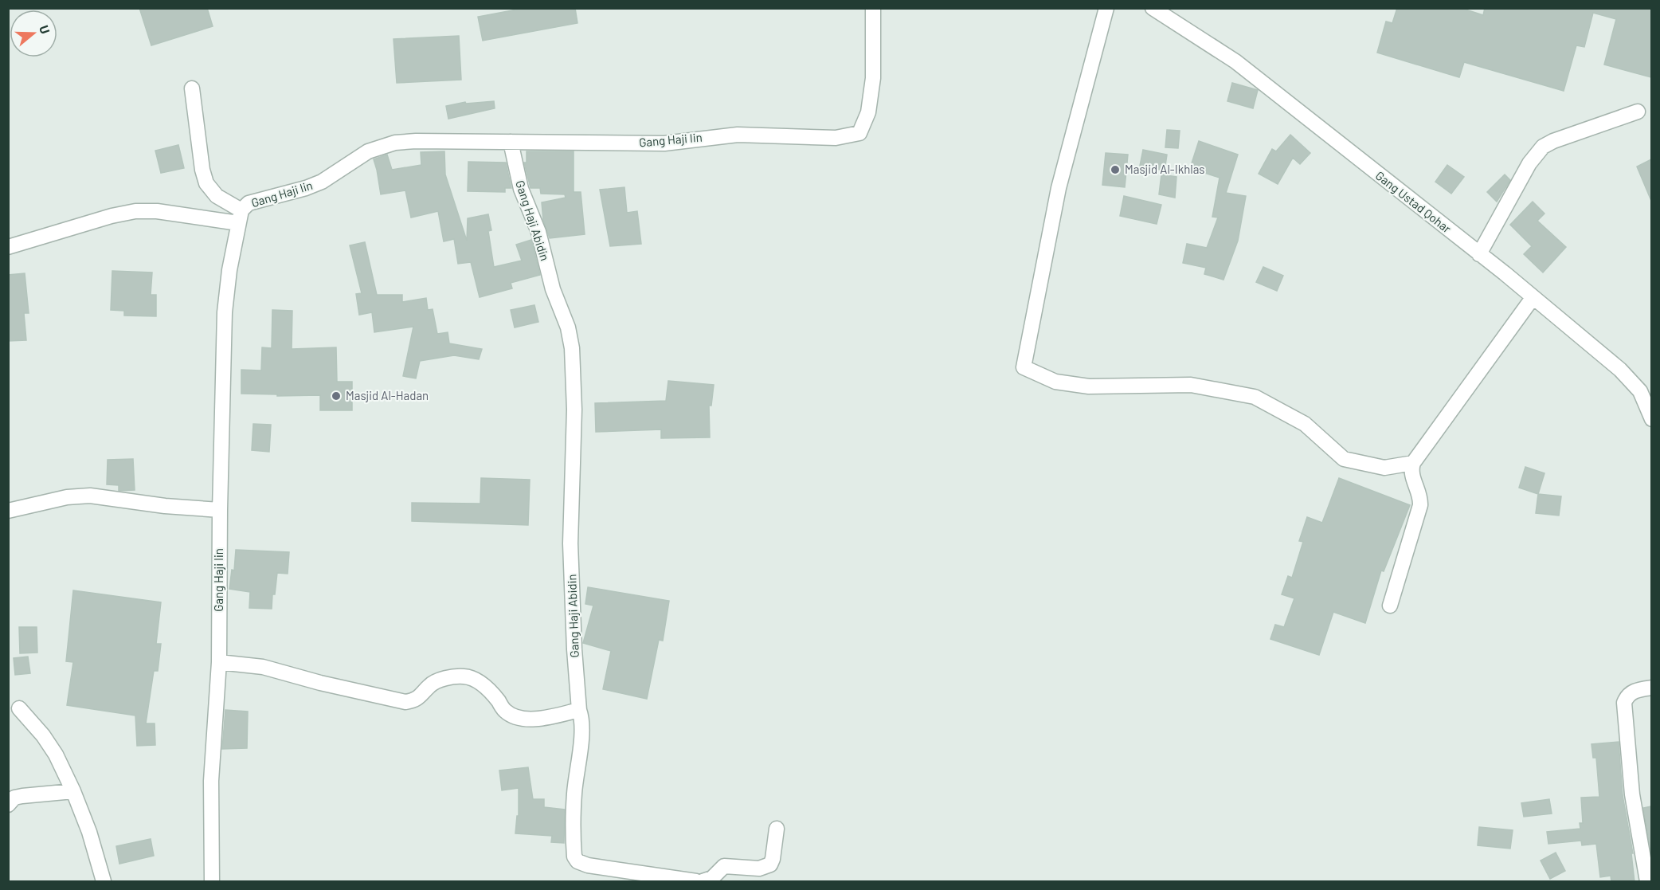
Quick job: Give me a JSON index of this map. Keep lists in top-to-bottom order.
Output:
{
  "streets": {
    "street": ["Gang Haji Iin", "Gang Ustad Qohar", "Gang Haji Abidin"]
  },
  "crossings": [
    ["Gang Haji Iin", "Gang Haji Abidin"]
  ],
  "places": ["Masjid Al-Ikhlas", "Masjid Al-Hadan"],
  "north": "right"
}
